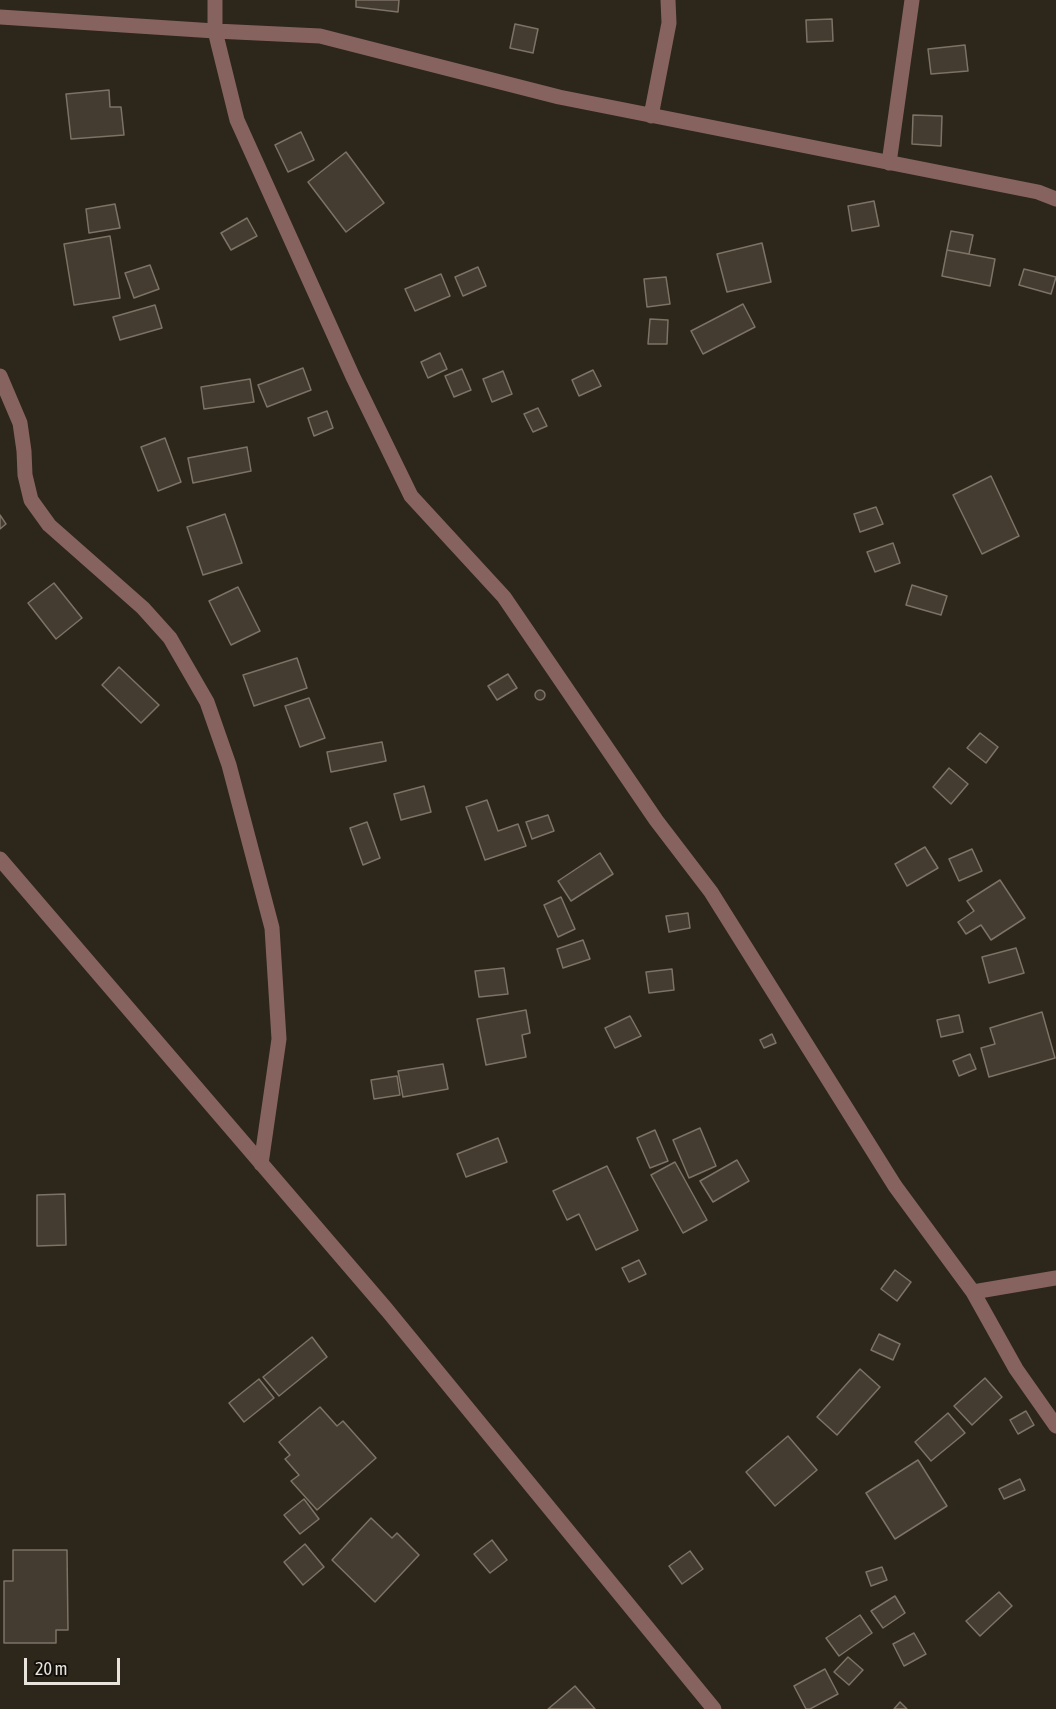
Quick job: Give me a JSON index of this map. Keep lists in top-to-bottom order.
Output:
{
  "scale_bar": "20 m"
}
